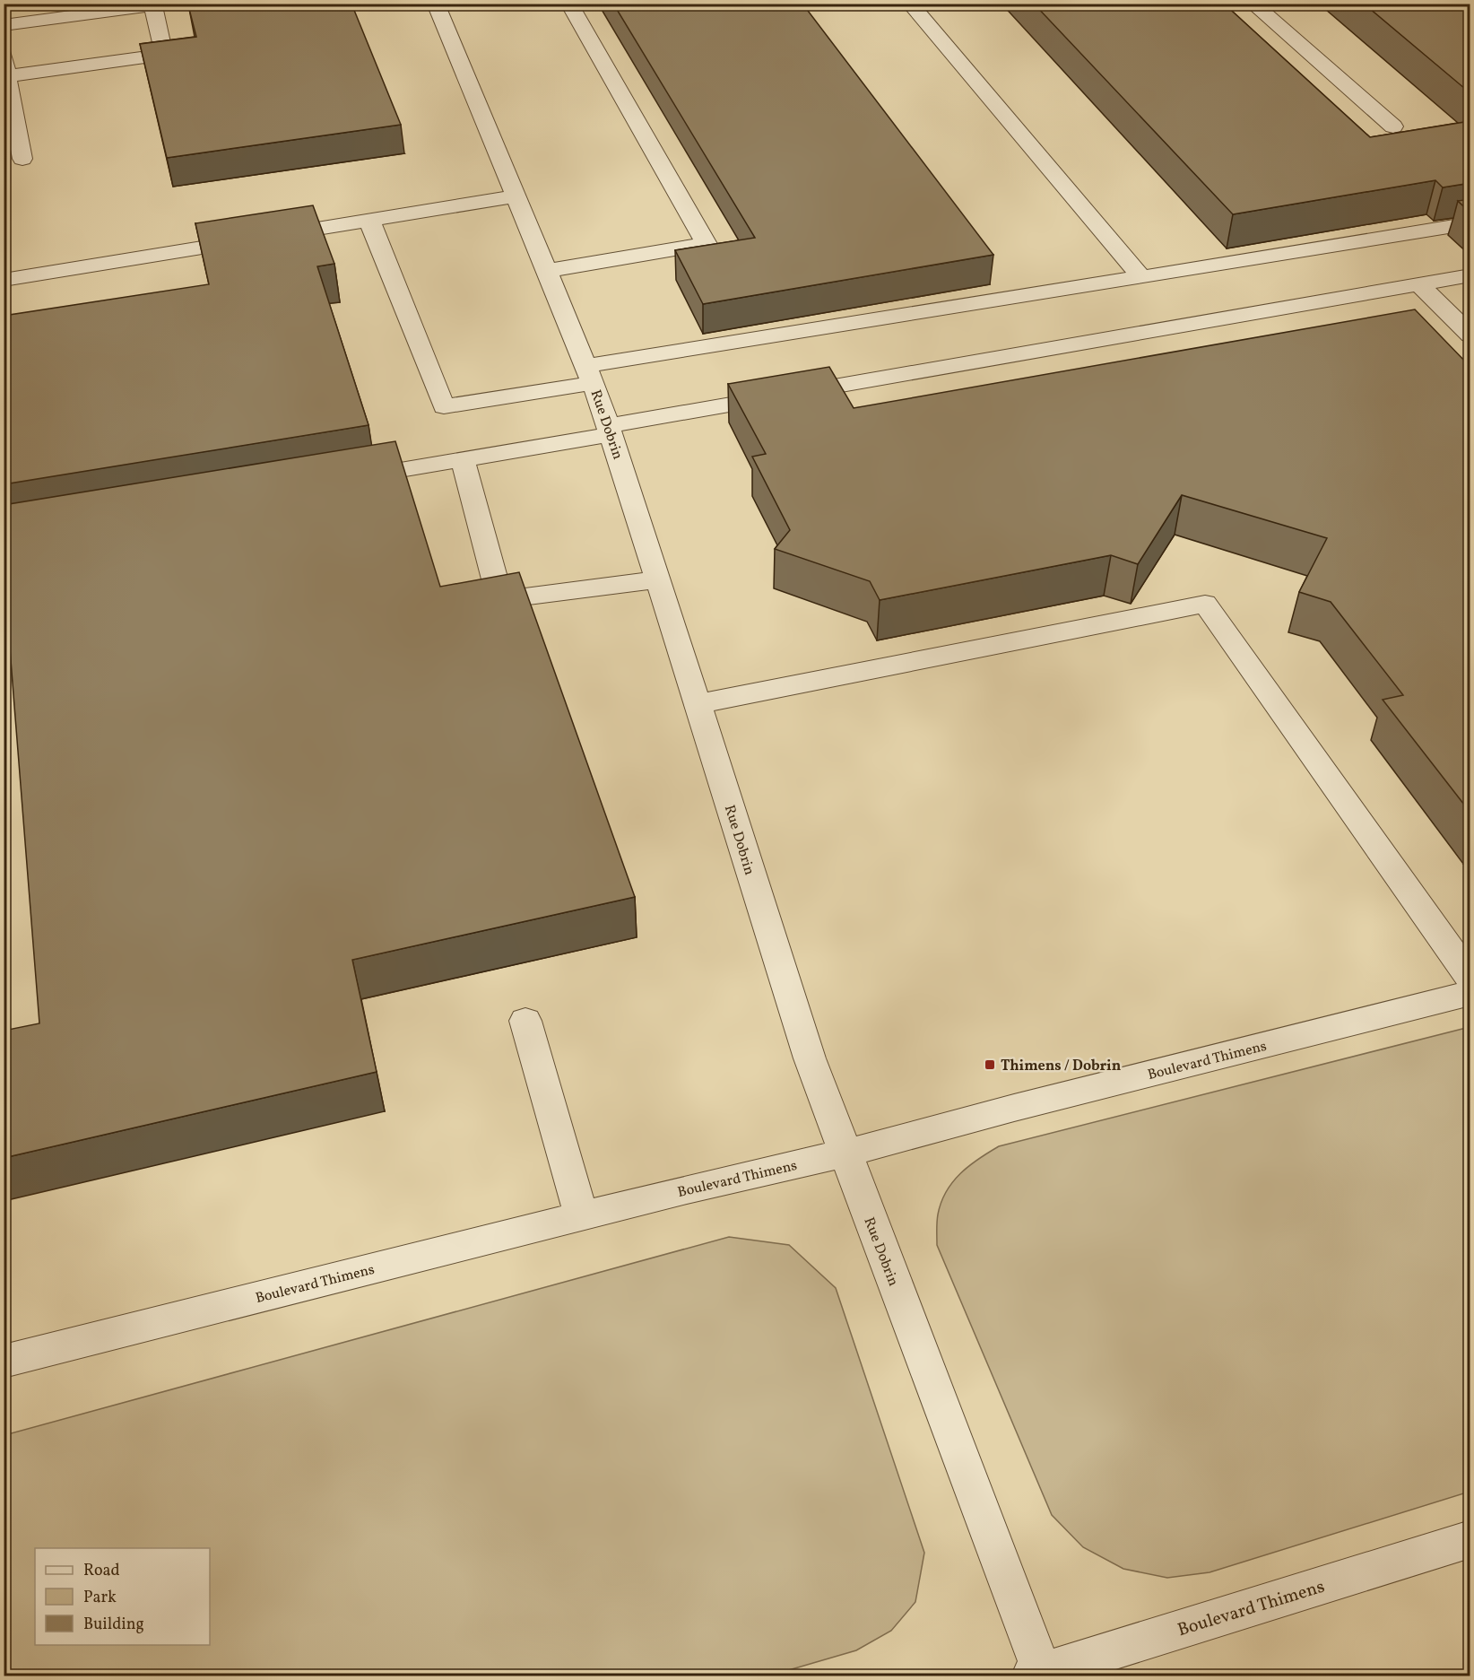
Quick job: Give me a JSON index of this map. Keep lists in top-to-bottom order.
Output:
{
  "streets": {
    "street": ["Rue Dobrin", "Boulevard Thimens"]
  },
  "crossings": [
    ["Rue Dobrin", "Boulevard Thimens"]
  ],
  "places": {
    "transit": ["Thimens / Dobrin"]
  },
  "legend": ["Road", "Park", "Building"]
}
